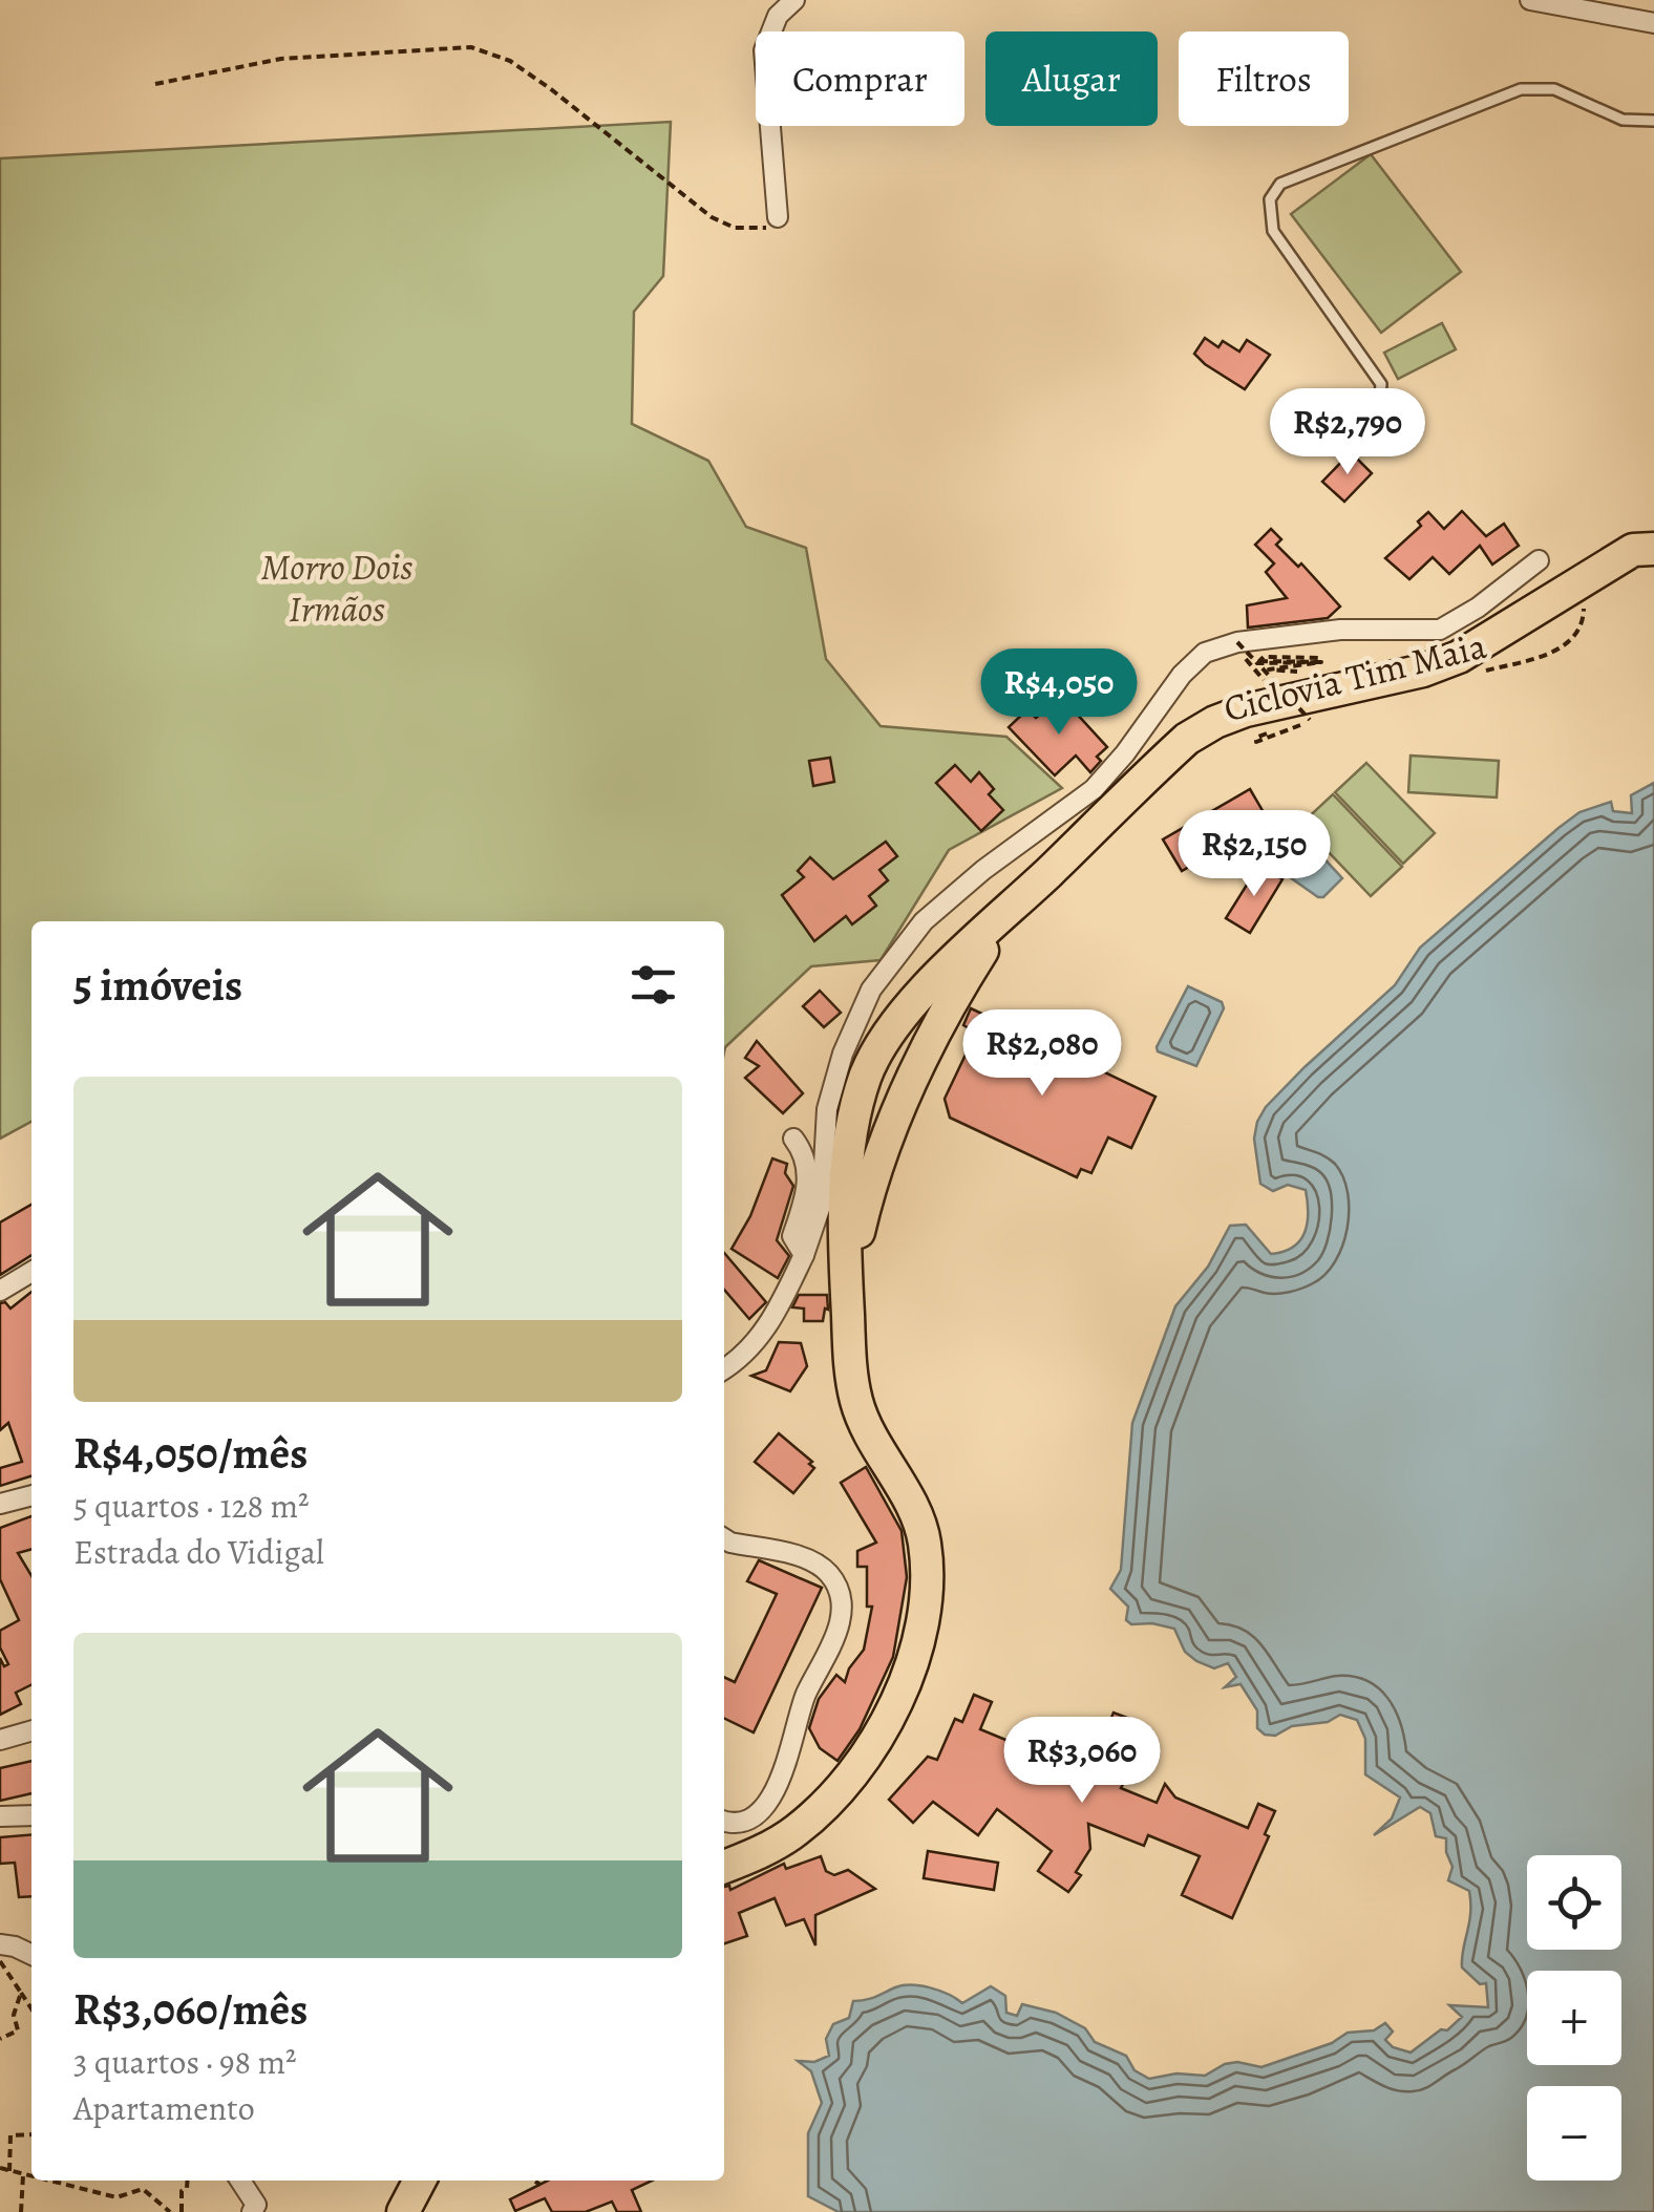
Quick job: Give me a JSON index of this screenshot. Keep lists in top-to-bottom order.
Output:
{
  "streets": {
    "path": ["Ciclovia Tim Maia"]
  },
  "parks": ["Morro Dois Irmãos"],
  "page": {
    "chip": ["Comprar", "Alugar", "Filtros"],
    "price": [
      "R$2,790",
      "R$4,050",
      "R$2,150",
      "R$2,080",
      "R$3,060"
    ],
    "heading": "5 imóveis",
    "list": [
      {
        "name": "R$4,050/mês",
        "note": "5 quartos · 128 m² · Estrada do Vidigal"
      },
      {
        "name": "R$3,060/mês",
        "note": "3 quartos · 98 m² · Apartamento"
      }
    ],
    "map_buttons": ["+", "−"]
  }
}
